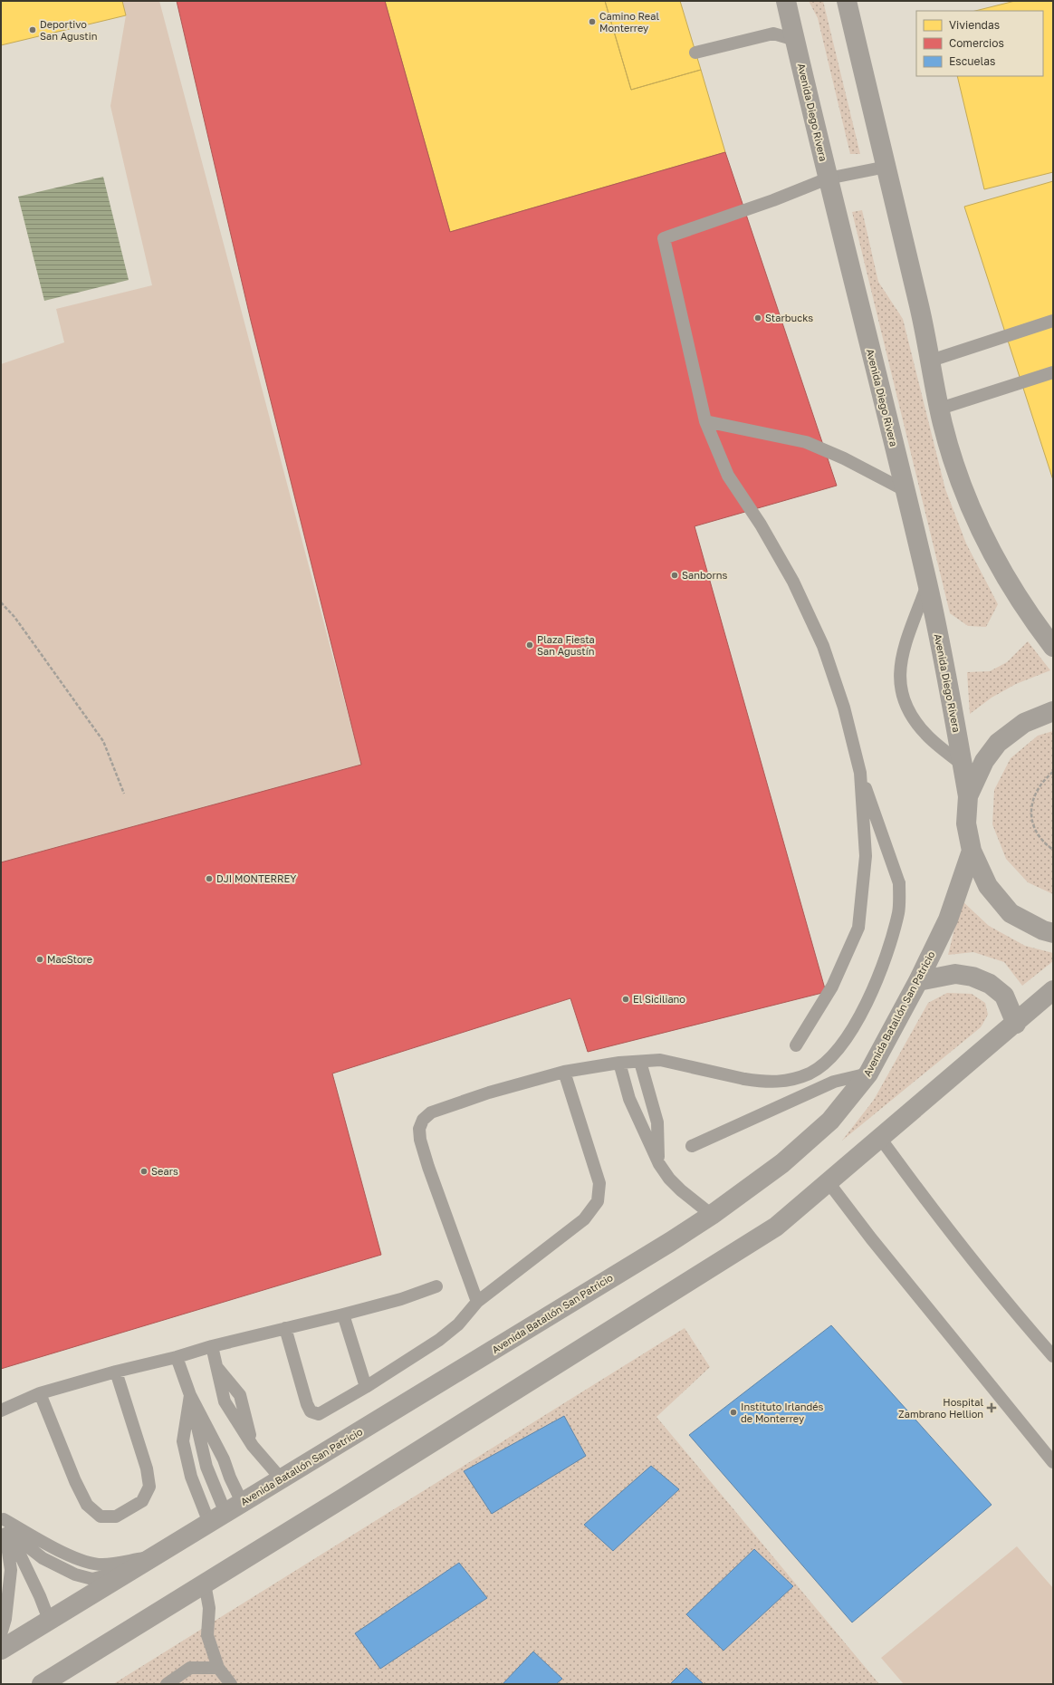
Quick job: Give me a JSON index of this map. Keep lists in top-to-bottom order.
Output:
{
  "streets": {
    "street": ["Avenida Diego Rivera", "Avenida Batallón San Patricio"]
  },
  "places": {
    "other": [
      "Camino Real Monterrey",
      "Deportivo San Agustin",
      "Starbucks",
      "Sanborns",
      "Plaza Fiesta San Agustín",
      "DJI MONTERREY",
      "MacStore",
      "El Siciliano",
      "Sears",
      "Instituto Irlandés de Monterrey"
    ],
    "health": ["Hospital Zambrano Hellion"]
  },
  "legend": ["Viviendas", "Comercios", "Escuelas"]
}
